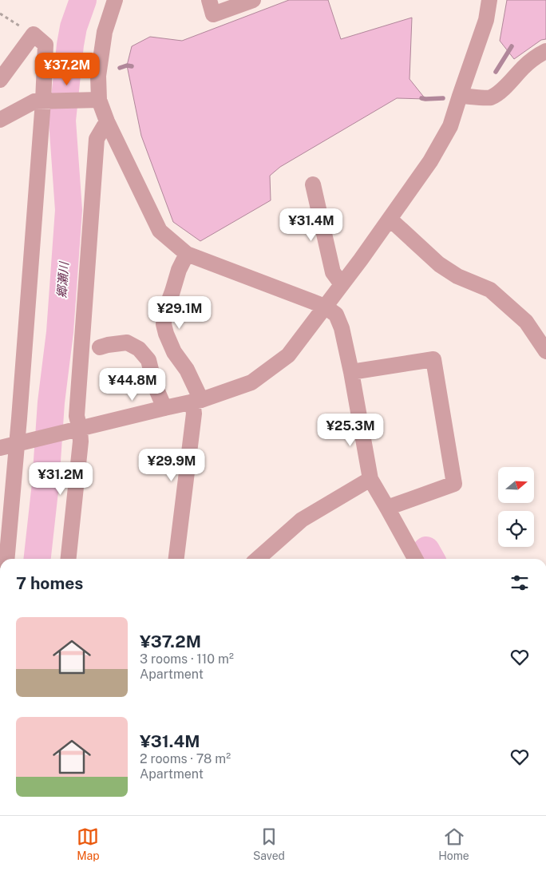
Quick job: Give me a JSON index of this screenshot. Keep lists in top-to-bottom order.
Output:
{
  "water": ["郷瀬川"],
  "north": "right",
  "page": {
    "price": [
      "¥37.2M",
      "¥31.4M",
      "¥29.1M",
      "¥44.8M",
      "¥25.3M",
      "¥29.9M",
      "¥31.2M"
    ],
    "heading": "7 homes",
    "list": [
      {
        "name": "¥37.2M",
        "note": "3 rooms · 110 m² · Apartment"
      },
      {
        "name": "¥31.4M",
        "note": "2 rooms · 78 m² · Apartment"
      }
    ],
    "tabs": ["Map", "Saved", "Home"]
  }
}
